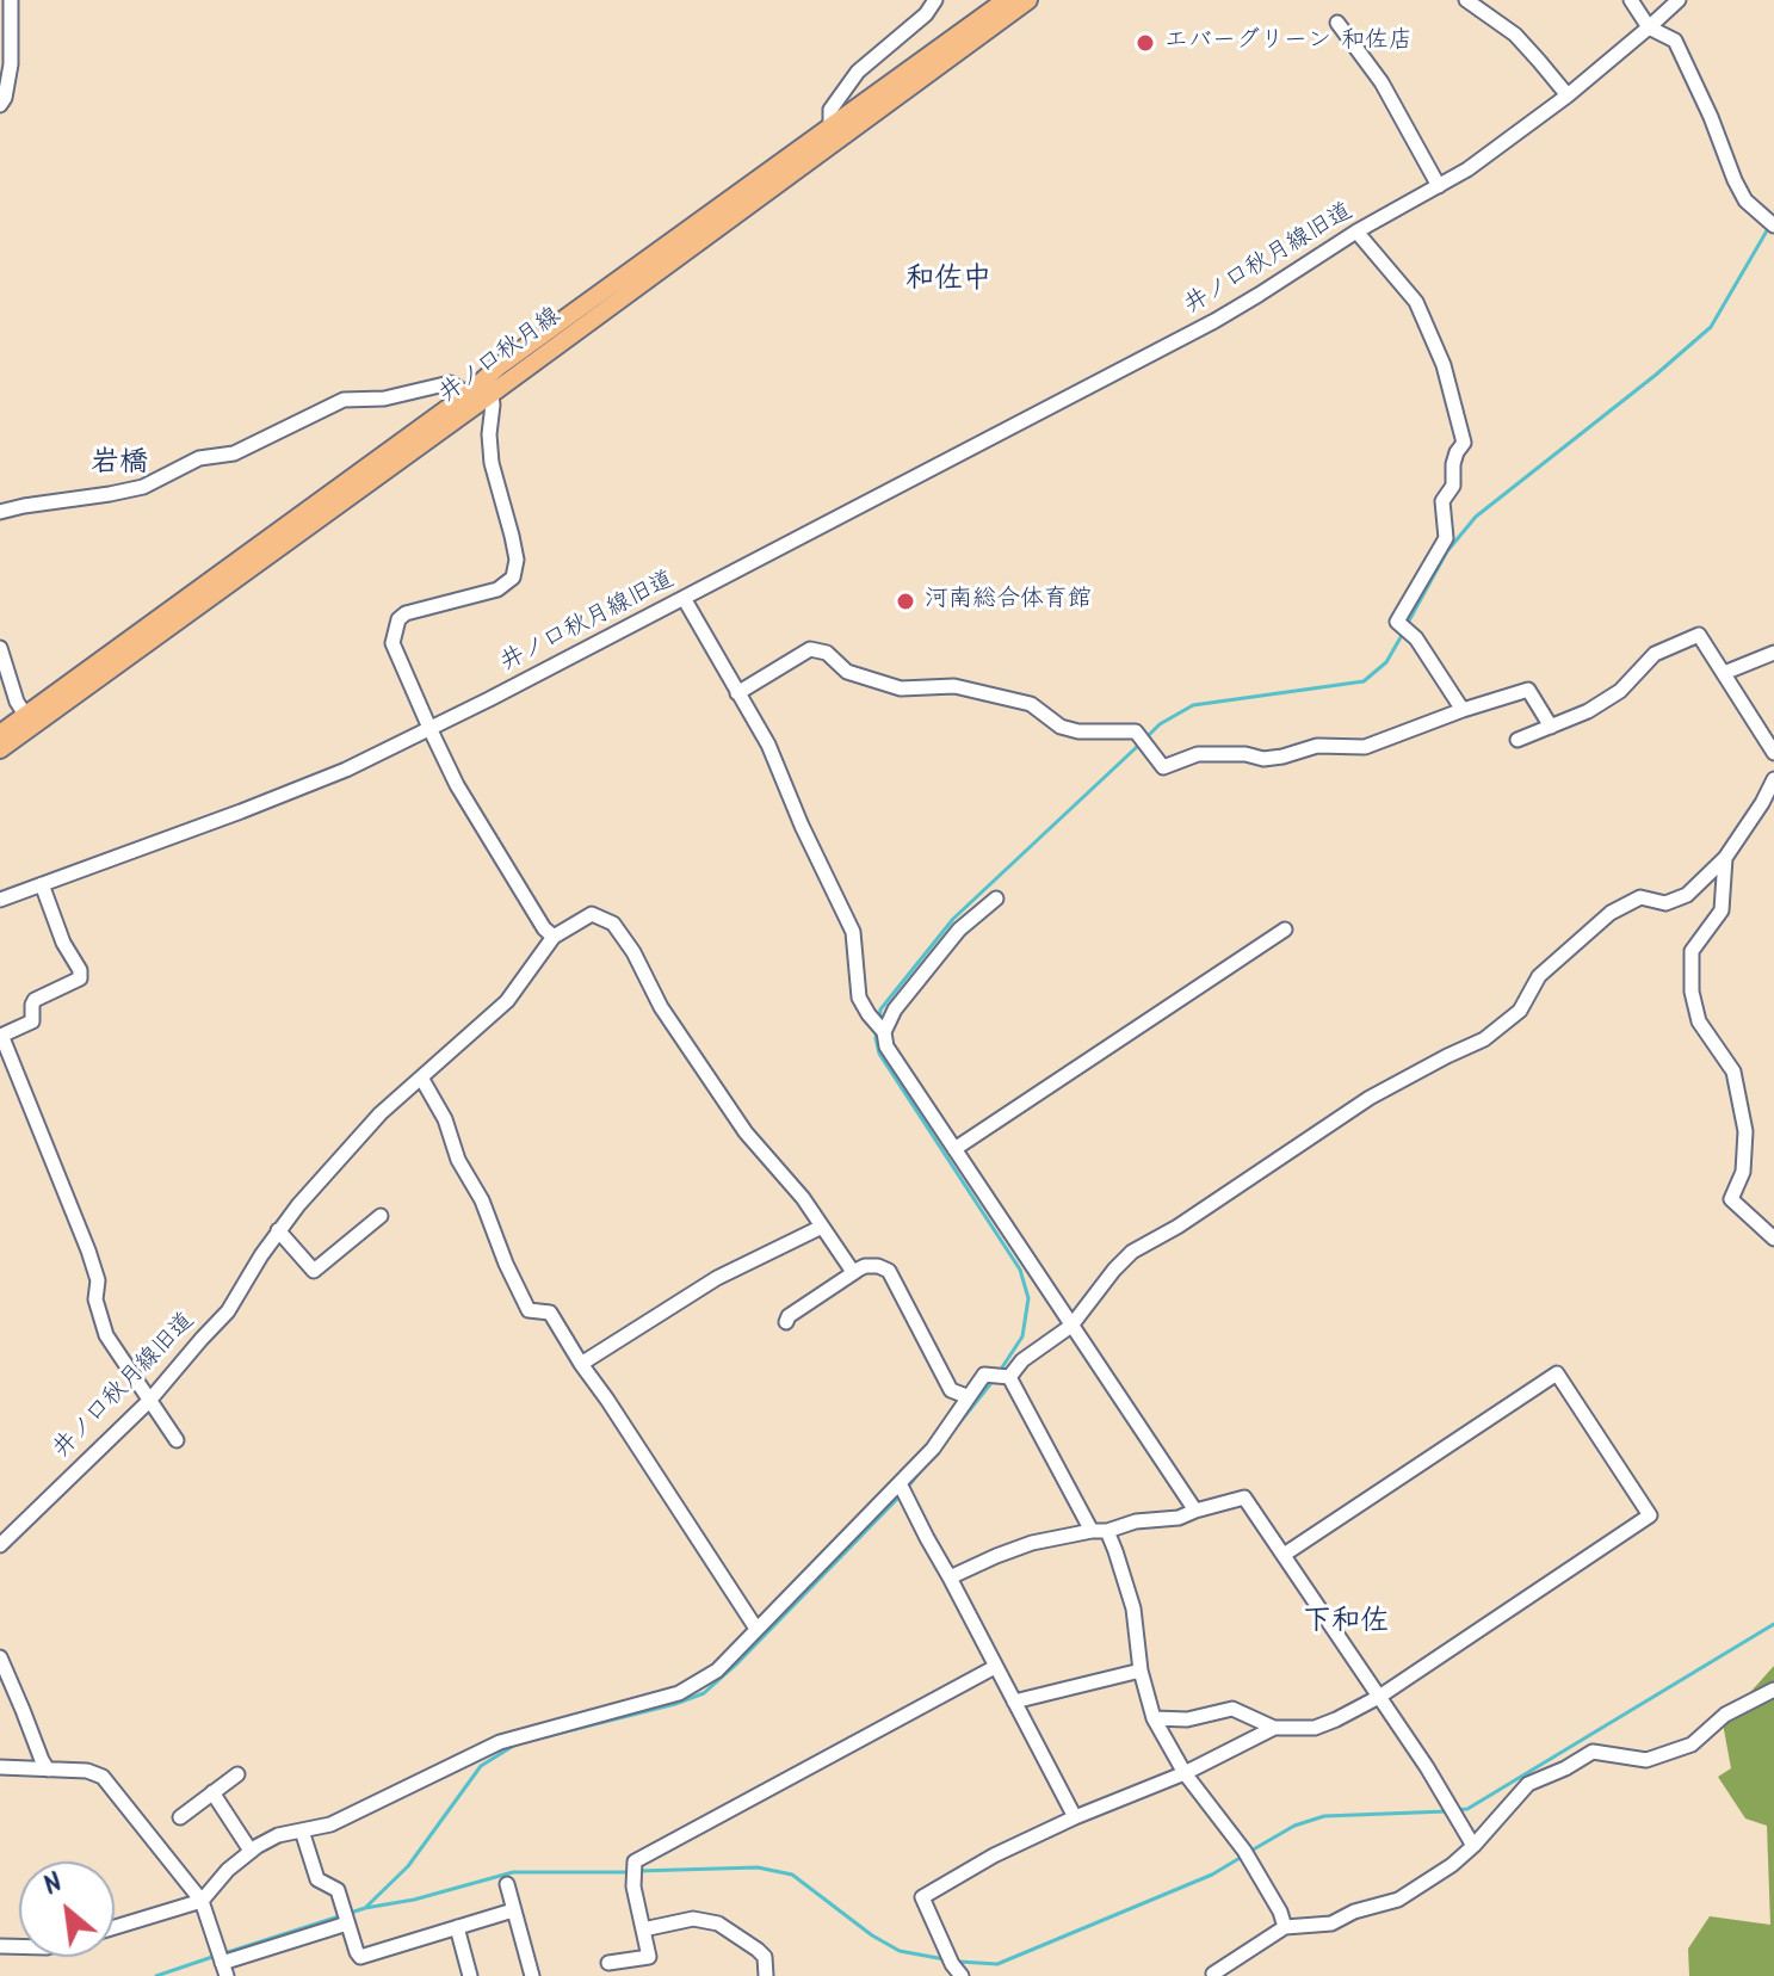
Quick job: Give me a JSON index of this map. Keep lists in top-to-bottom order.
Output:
{
  "streets": {
    "main road": ["井ノ口秋月線"],
    "street": ["井ノ口秋月線旧道"]
  },
  "districts": ["和佐中", "岩橋", "下和佐"],
  "places": ["エバーグリーン 和佐店", "河南総合体育館"],
  "north": "top left"
}
